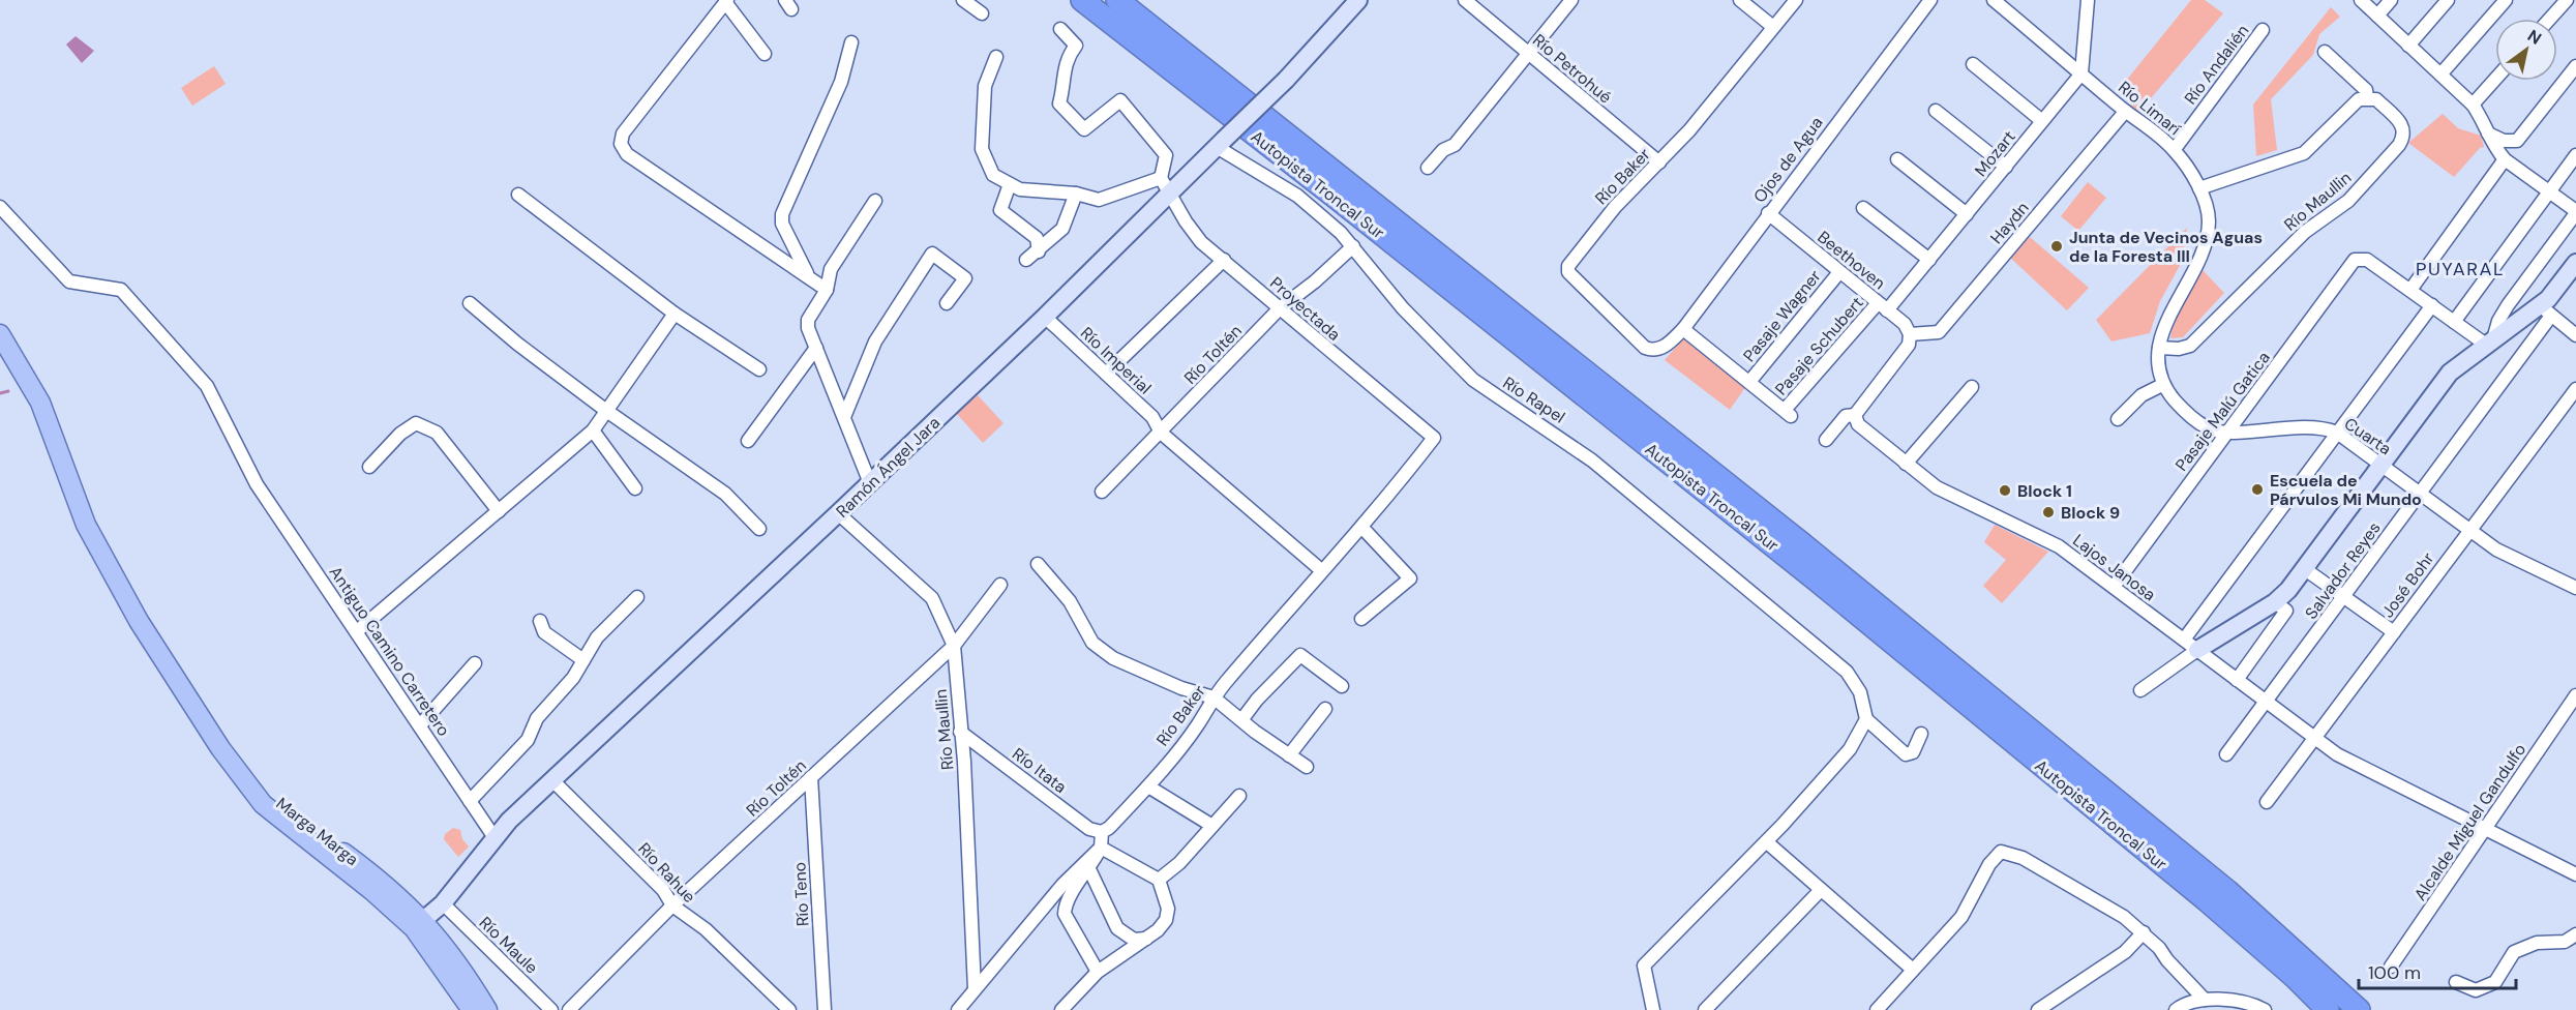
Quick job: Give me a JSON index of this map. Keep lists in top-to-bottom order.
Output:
{
  "streets": {
    "highway": ["Autopista Troncal Sur"],
    "main road": ["Ramón Ángel Jara", "Marga Marga"],
    "street": [
      "Río Andalién",
      "Río Petrohué",
      "Río Limarí",
      "Mozart",
      "Ojos de Agua",
      "Río Baker",
      "Río Maullin",
      "Haydn",
      "Beethoven",
      "Proyectada",
      "Pasaje Wagner",
      "Pasaje Schubert",
      "Río Toltén",
      "Río Imperial",
      "Río Rapel",
      "Pasaje Malú Gatica",
      "Cuarta",
      "Lajos Janosa",
      "Salvador Reyes",
      "José Bohr",
      "Antiguo Camino Carretero",
      "Río Itata",
      "Alcalde Miguel Gandulfo",
      "Río Rahue",
      "Río Teno",
      "Río Maule"
    ]
  },
  "crossings": [
    ["Río Andalién", "Río Limarí"],
    ["Río Petrohué", "Río Baker"],
    ["Río Limarí", "Mozart"],
    ["Río Limarí", "Río Maullin"],
    ["Río Limarí", "Haydn"],
    ["Río Limarí", "Cuarta"],
    ["Mozart", "Beethoven"],
    ["Mozart", "Pasaje Schubert"],
    ["Ojos de Agua", "Río Baker"],
    ["Ojos de Agua", "Beethoven"],
    ["Río Baker", "Proyectada"],
    ["Río Baker", "Río Itata"],
    ["Río Maullin", "Río Toltén"],
    ["Río Maullin", "Ramón Ángel Jara"],
    ["Río Maullin", "Río Itata"],
    ["Haydn", "Beethoven"],
    ["Beethoven", "Pasaje Wagner"],
    ["Beethoven", "Pasaje Schubert"],
    ["Proyectada", "Río Toltén"],
    ["Proyectada", "Ramón Ángel Jara"],
    ["Pasaje Wagner", "Pasaje Schubert"],
    ["Río Toltén", "Río Imperial"],
    ["Río Toltén", "Río Rapel"],
    ["Río Toltén", "Río Rahue"],
    ["Río Toltén", "Río Teno"],
    ["Río Imperial", "Ramón Ángel Jara"],
    ["Río Rapel", "Ramón Ángel Jara"],
    ["Pasaje Malú Gatica", "Cuarta"],
    ["Pasaje Malú Gatica", "Lajos Janosa"],
    ["Cuarta", "Salvador Reyes"],
    ["Cuarta", "José Bohr"],
    ["Ramón Ángel Jara", "Antiguo Camino Carretero"],
    ["Ramón Ángel Jara", "Marga Marga"],
    ["Ramón Ángel Jara", "Río Rahue"],
    ["Ramón Ángel Jara", "Río Maule"],
    ["Lajos Janosa", "Salvador Reyes"],
    ["Lajos Janosa", "José Bohr"],
    ["Lajos Janosa", "Alcalde Miguel Gandulfo"]
  ],
  "districts": ["PUYARAL"],
  "places": [
    "Junta de Vecinos Aguas de la Foresta III",
    "Escuela de Párvulos Mi Mundo",
    "Block 1",
    "Block 9"
  ],
  "scale_bar": "100 m",
  "north": "top right"
}
